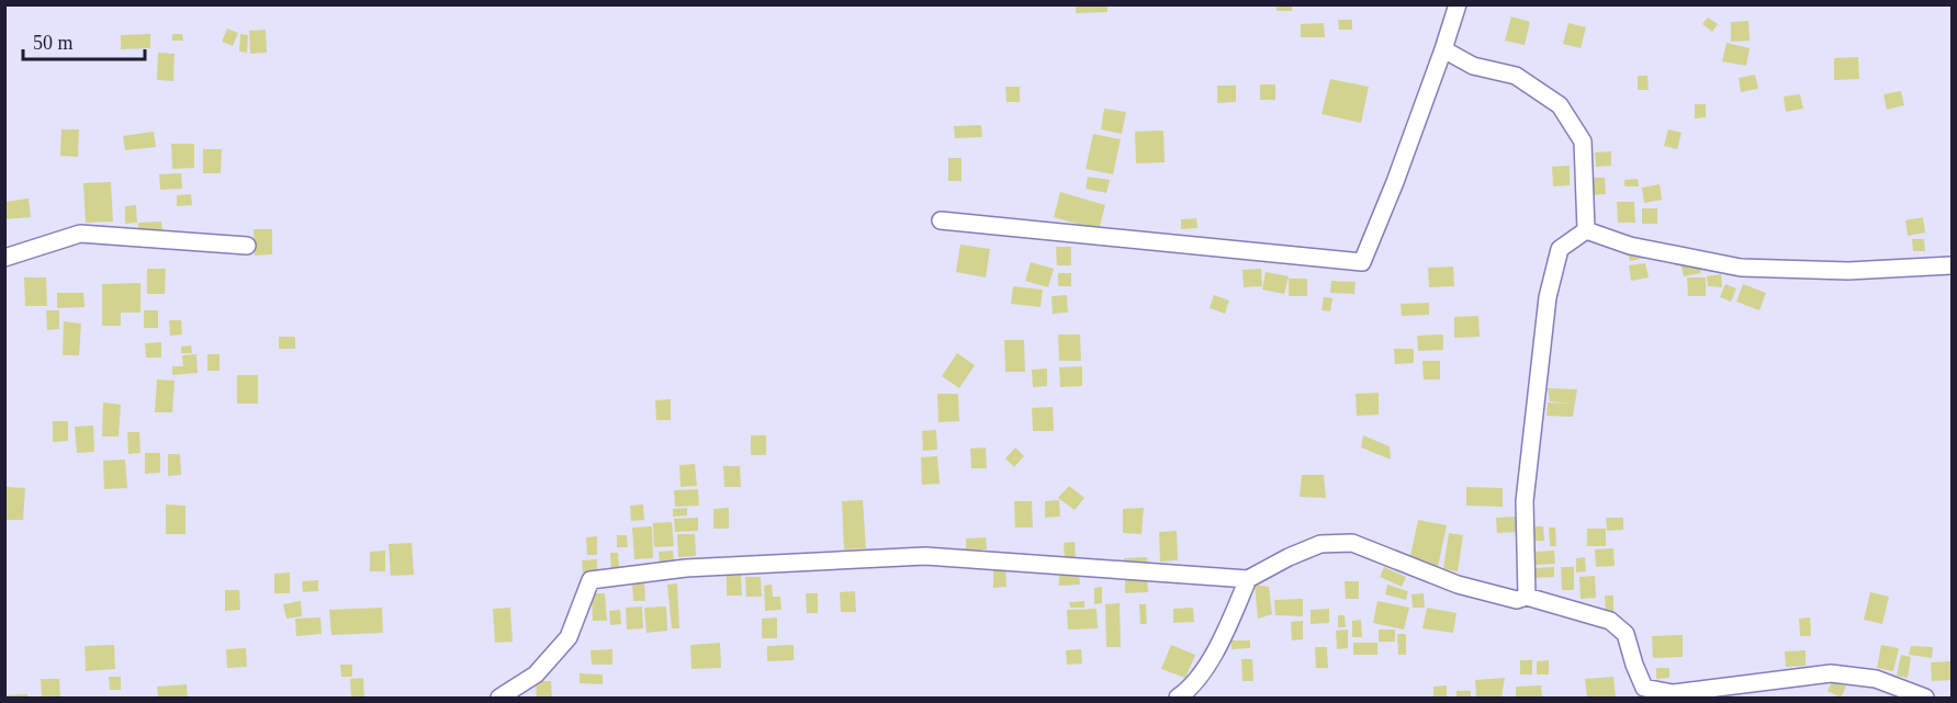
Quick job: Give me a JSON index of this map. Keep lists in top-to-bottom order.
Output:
{
  "scale_bar": "50 m"
}
